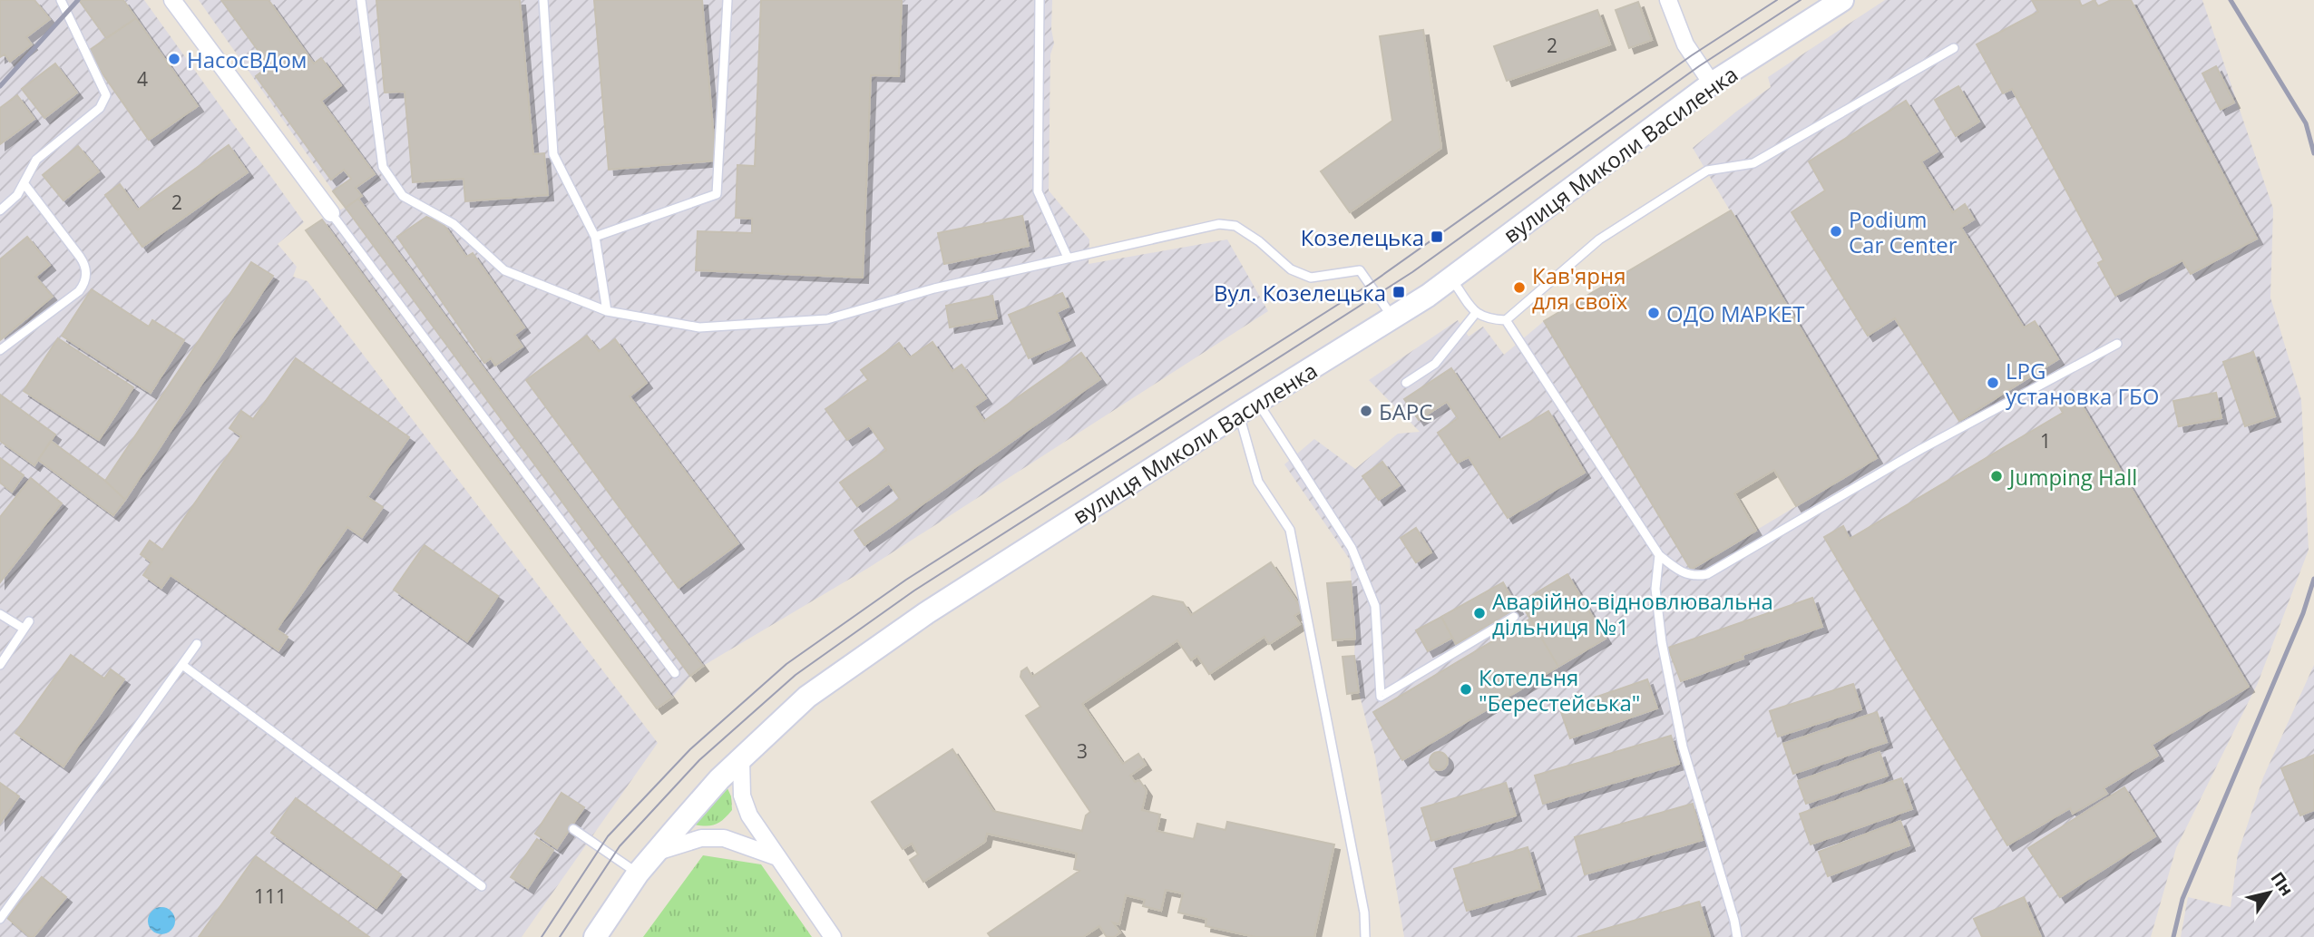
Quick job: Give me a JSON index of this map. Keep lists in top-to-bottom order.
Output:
{
  "streets": {
    "main road": ["вулиця Миколи Василенка"]
  },
  "places": {
    "other": [
      "НасосВДом",
      "Podium Car Center",
      "Кав'ярня для своїх",
      "ОДО МАРКЕТ",
      "LPG установка ГБО",
      "БАРС",
      "Jumping Hall",
      "Аварійно-відновлювальна дільниця №1",
      "Котельня \"Берестейська\""
    ],
    "transit": ["Козелецька", "Вул. Козелецька"]
  },
  "house_numbers": [
    "2",
    "4",
    "2",
    "1",
    "3",
    "111"
  ],
  "north": "top right"
}
